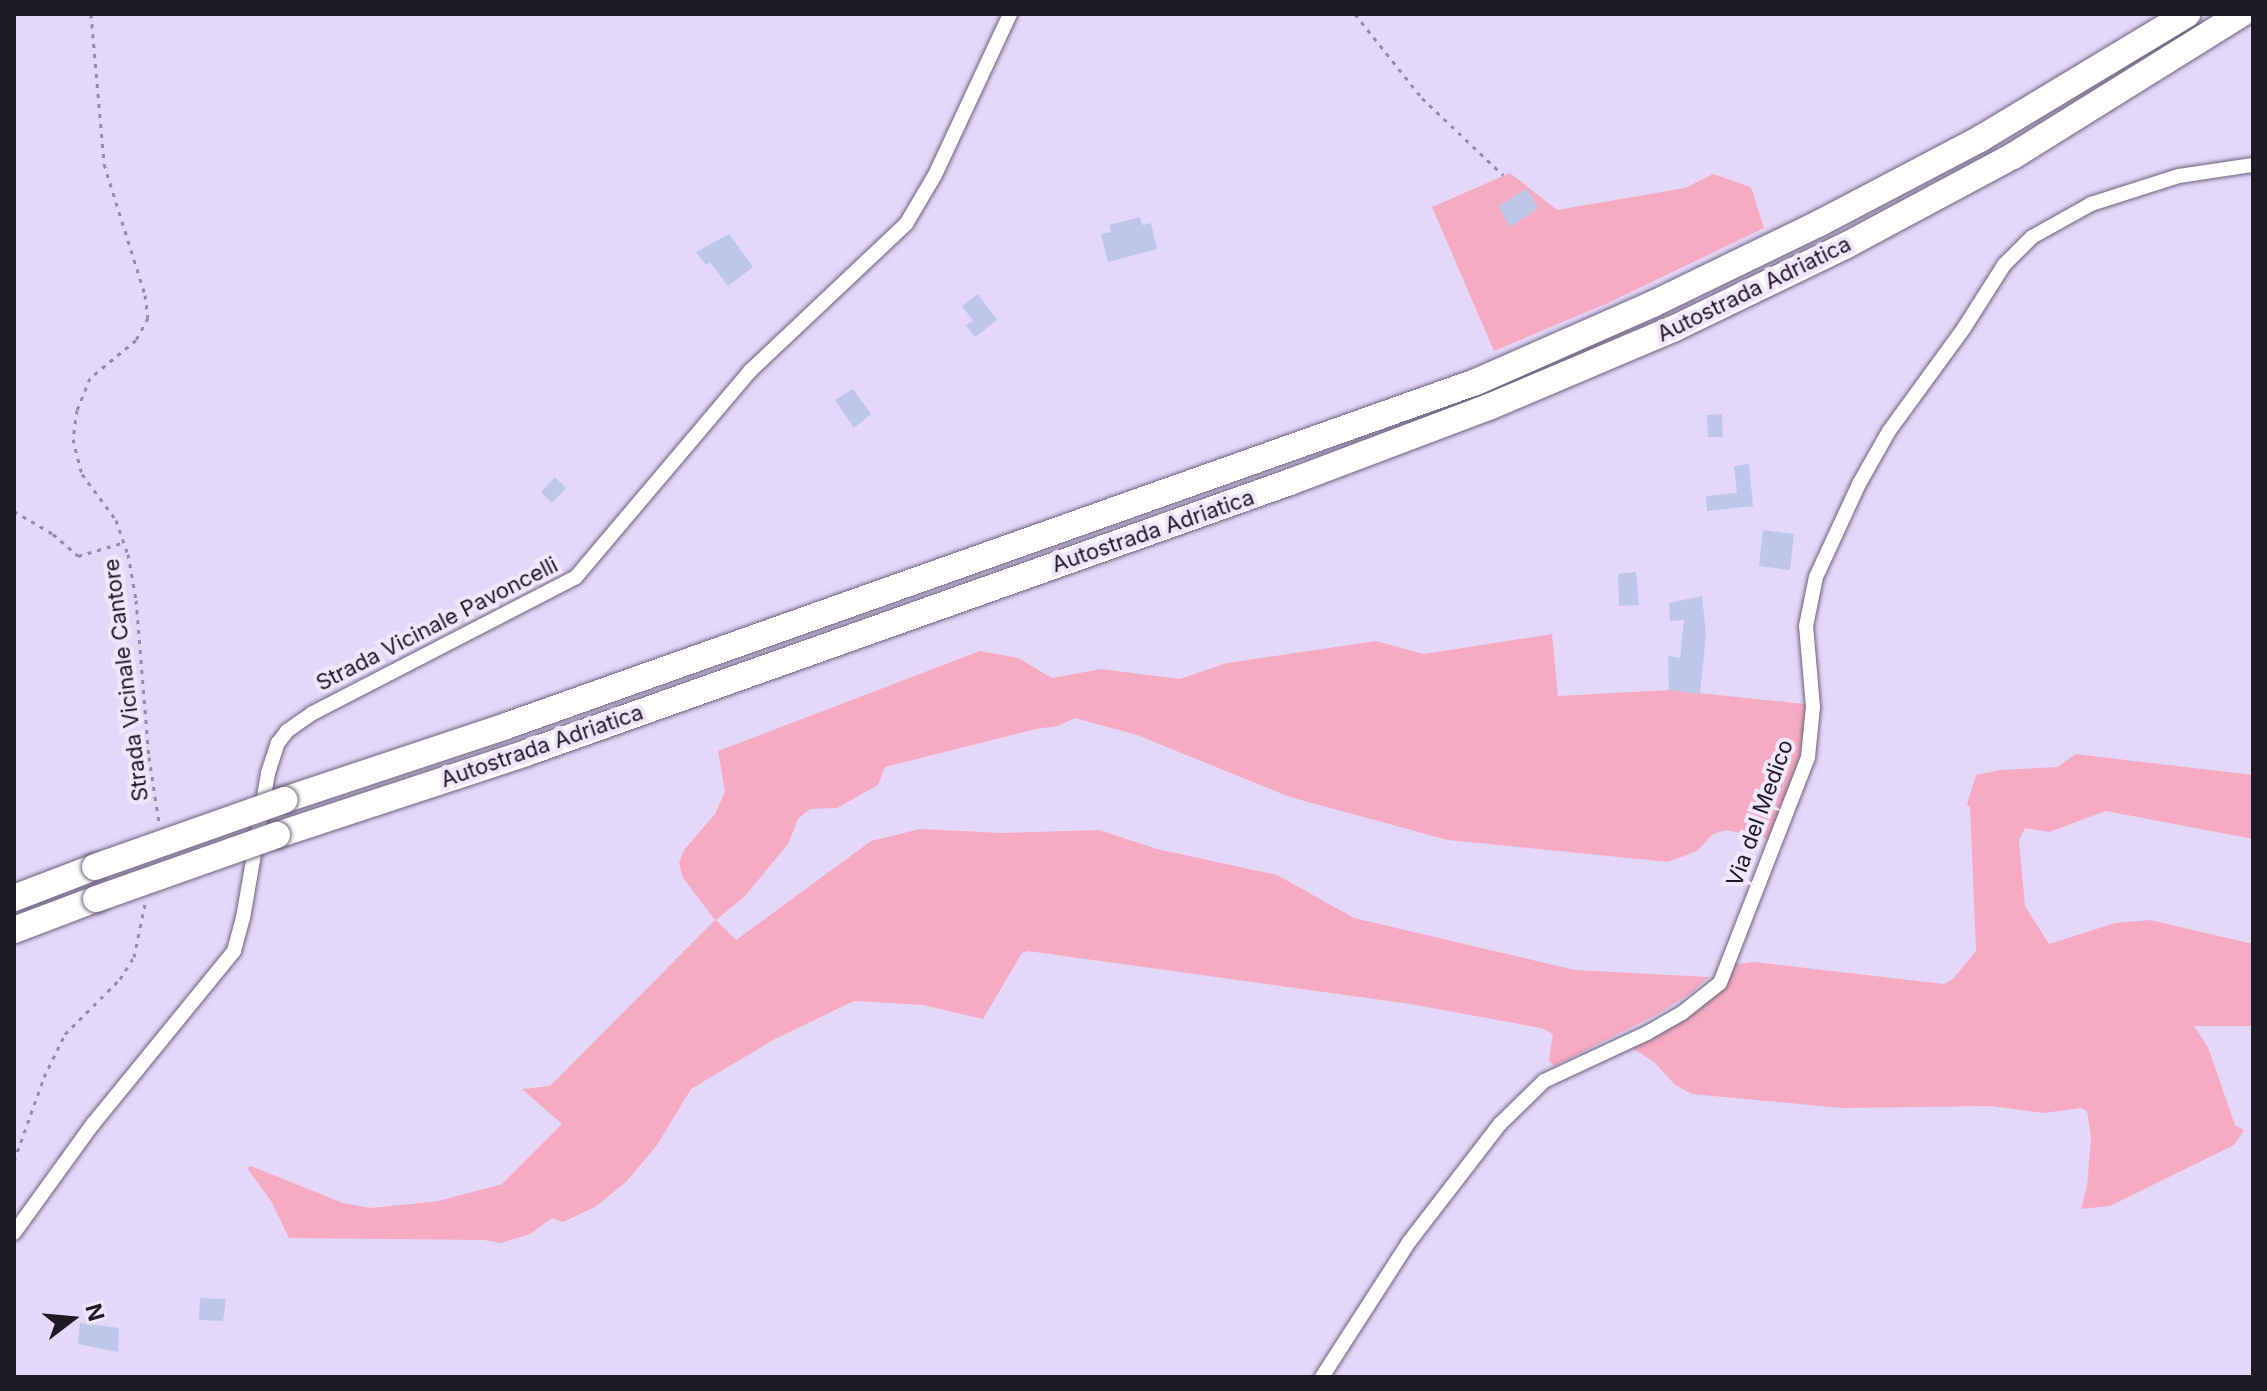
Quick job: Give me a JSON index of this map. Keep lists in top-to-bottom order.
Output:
{
  "streets": {
    "highway": ["Autostrada Adriatica"],
    "street": ["Strada Vicinale Pavoncelli", "Via del Medico"],
    "path": ["Strada Vicinale Cantore"]
  },
  "north": "right"
}
